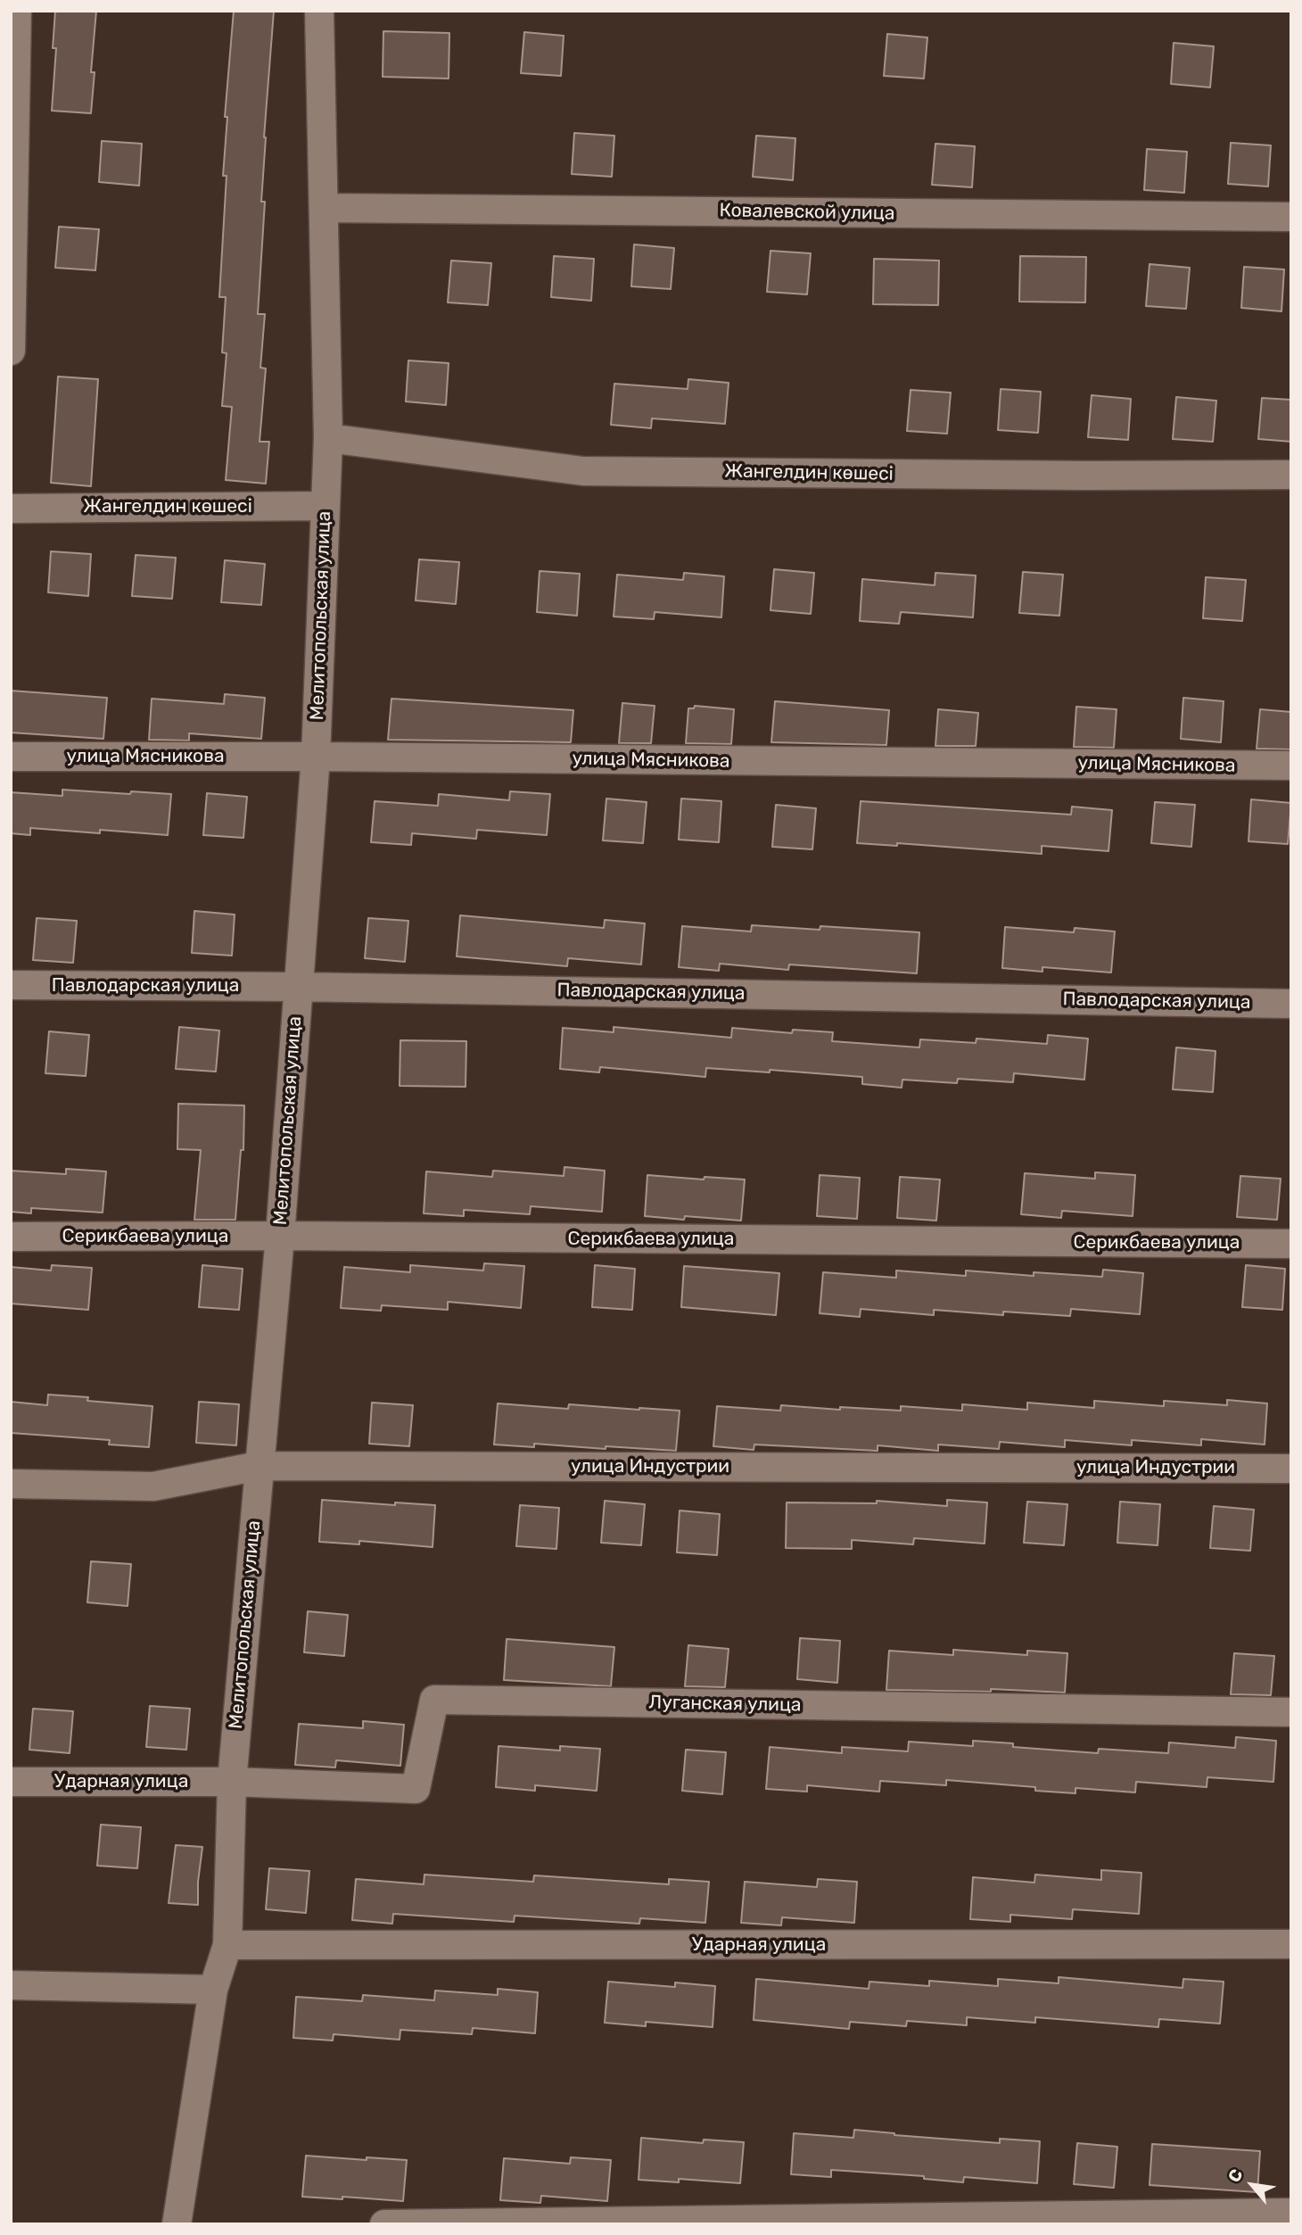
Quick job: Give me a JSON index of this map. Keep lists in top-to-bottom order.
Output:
{
  "streets": {
    "street": [
      "Ковалевской улица",
      "Жангелдин көшесі",
      "Мелитопольская улица",
      "улица Мясникова",
      "Павлодарская улица",
      "Серикбаева улица",
      "улица Индустрии",
      "Луганская улица",
      "Ударная улица"
    ]
  },
  "crossings": [
    ["Ковалевской улица", "Мелитопольская улица"],
    ["Жангелдин көшесі", "Мелитопольская улица"],
    ["Мелитопольская улица", "улица Мясникова"],
    ["Мелитопольская улица", "Павлодарская улица"],
    ["Мелитопольская улица", "Серикбаева улица"],
    ["Мелитопольская улица", "улица Индустрии"],
    ["Мелитопольская улица", "Луганская улица"],
    ["Мелитопольская улица", "Ударная улица"],
    ["Луганская улица", "Ударная улица"]
  ],
  "north": "top left"
}
